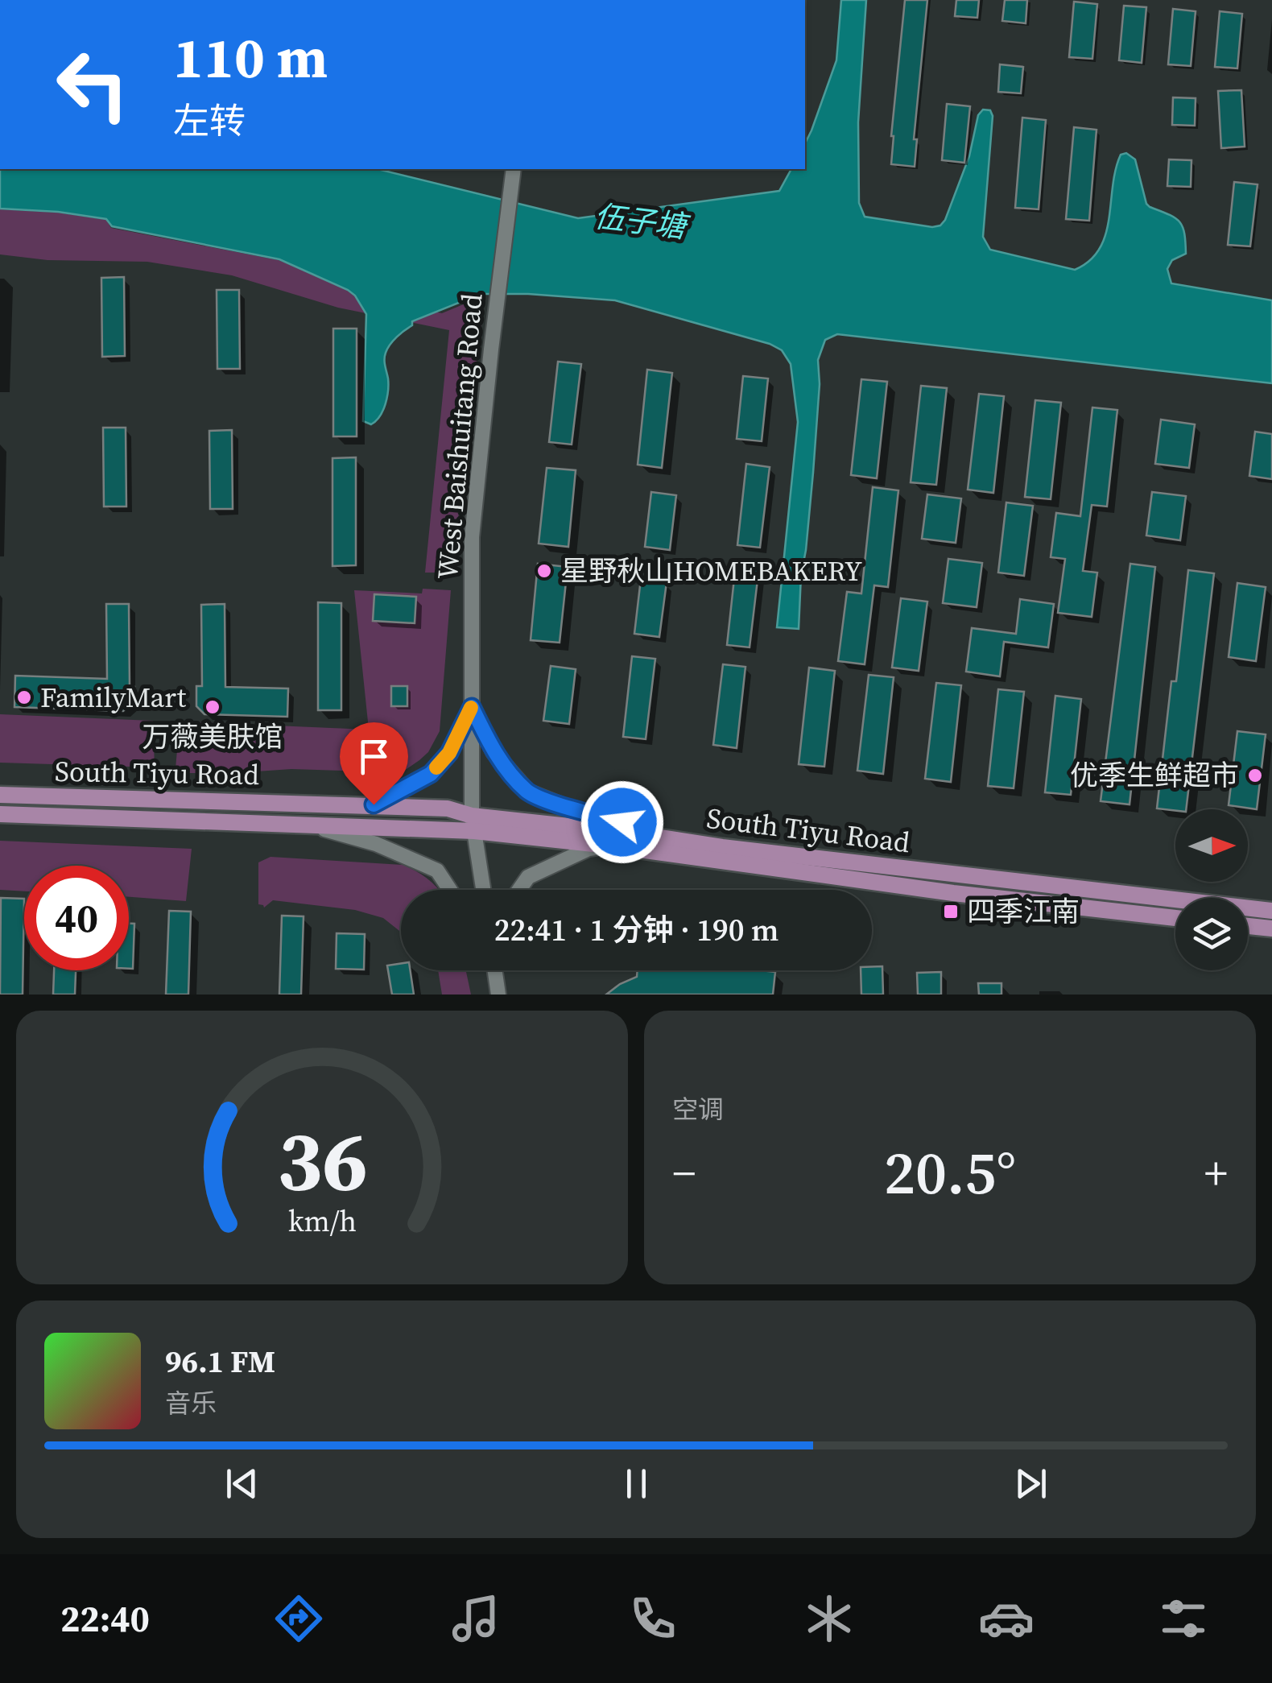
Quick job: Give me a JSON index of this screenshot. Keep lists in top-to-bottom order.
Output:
{
  "streets": {
    "main road": ["South Tiyu Road"],
    "street": ["West Baishuitang Road"]
  },
  "crossings": [
    ["West Baishuitang Road", "South Tiyu Road"]
  ],
  "water": ["伍子塘"],
  "places": {
    "other": [
      "星野秋山HOMEBAKERY",
      "FamilyMart",
      "万薇美肤馆",
      "优季生鲜超市"
    ],
    "transit": ["四季江南"]
  },
  "north": "right",
  "page": {
    "turn": ["110 m", "左转"],
    "limit": "40",
    "trip": "22:41 · 1 分钟 · 190 m",
    "tile": "空调",
    "heat": ["−", "20.5°", "+"],
    "song": ["96.1 FM", "音乐"],
    "tabs": "22:40",
    "gauge": ["36", "km/h"]
  }
}
